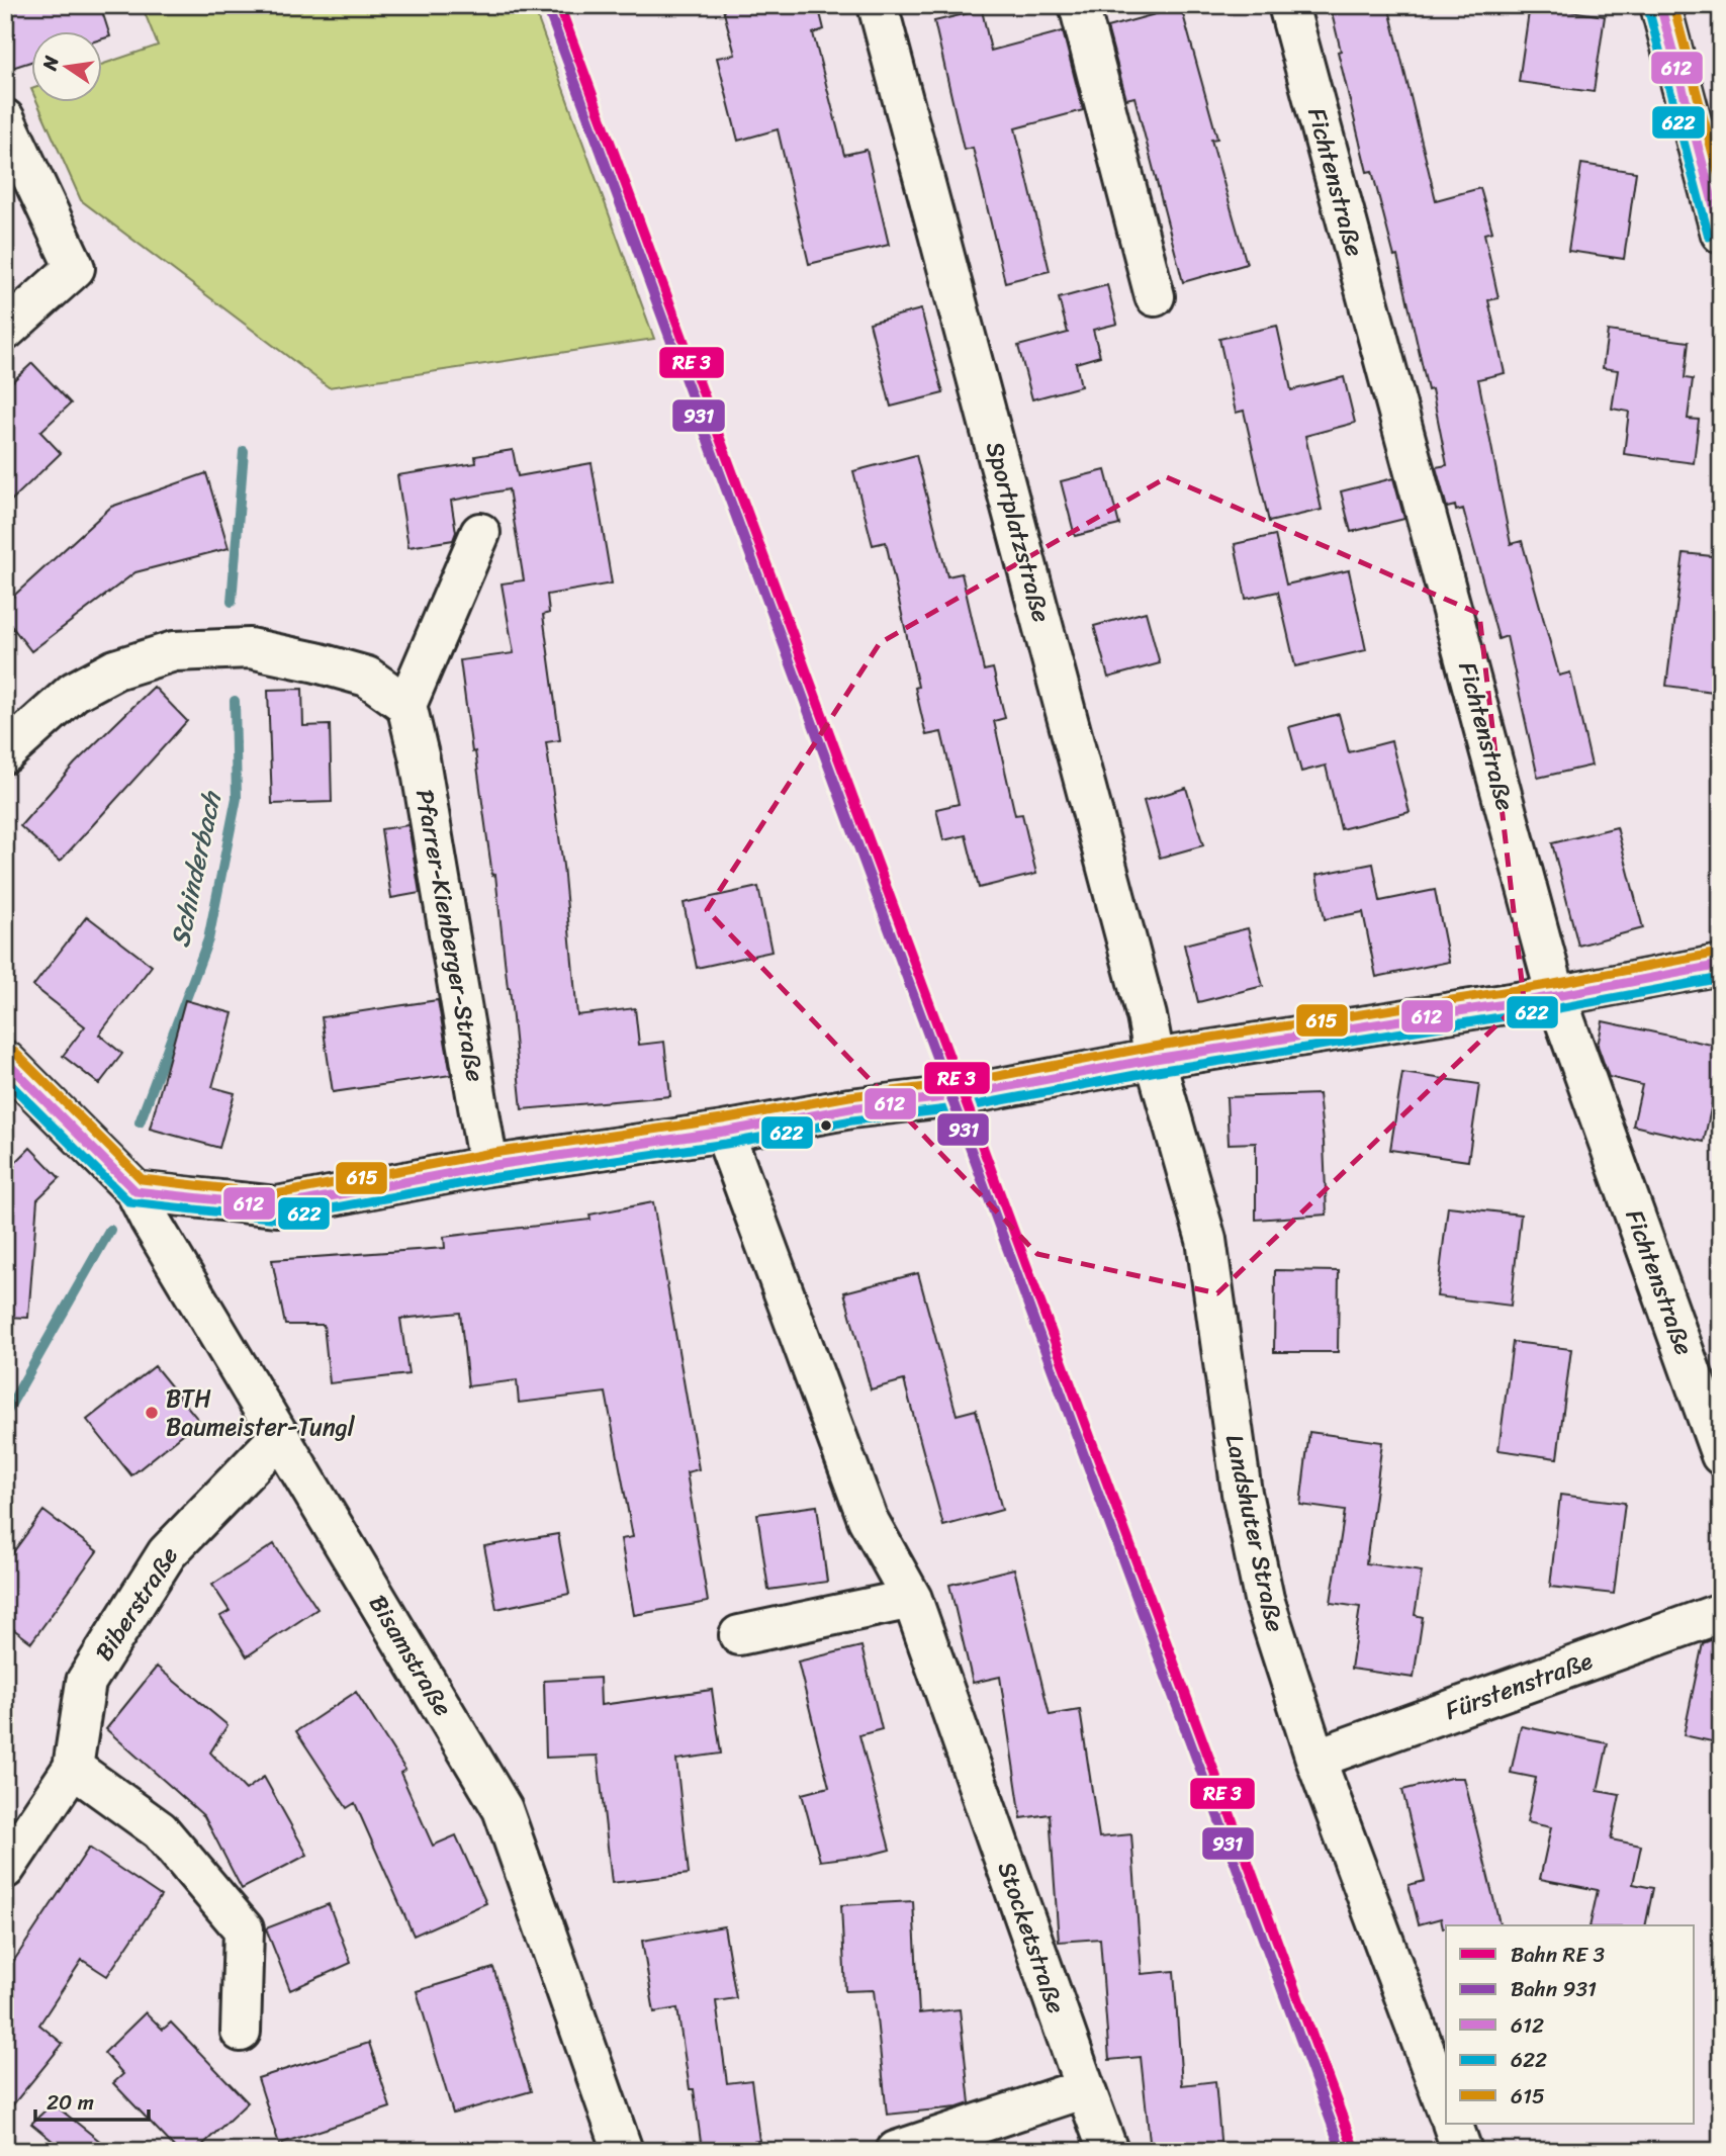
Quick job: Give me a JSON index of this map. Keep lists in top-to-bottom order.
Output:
{
  "streets": {
    "street": [
      "Fichtenstraße",
      "Sportplatzstraße",
      "Pfarrer-Kienberger-Straße",
      "Landshuter Straße",
      "Biberstraße",
      "Bisamstraße",
      "Fürstenstraße",
      "Stocketstraße"
    ]
  },
  "crossings": [
    ["Sportplatzstraße", "Landshuter Straße"],
    ["Landshuter Straße", "Fürstenstraße"],
    ["Biberstraße", "Bisamstraße"]
  ],
  "water": ["Schinderbach"],
  "places": ["BTH Baumeister-Tungl"],
  "lines": [
    "transit line 612",
    "transit line 615",
    "transit line 622",
    "rail line 931"
  ],
  "legend": [
    "Bahn RE 3",
    "Bahn 931",
    "612",
    "622",
    "615"
  ],
  "scale_bar": "20 m",
  "north": "left"
}
